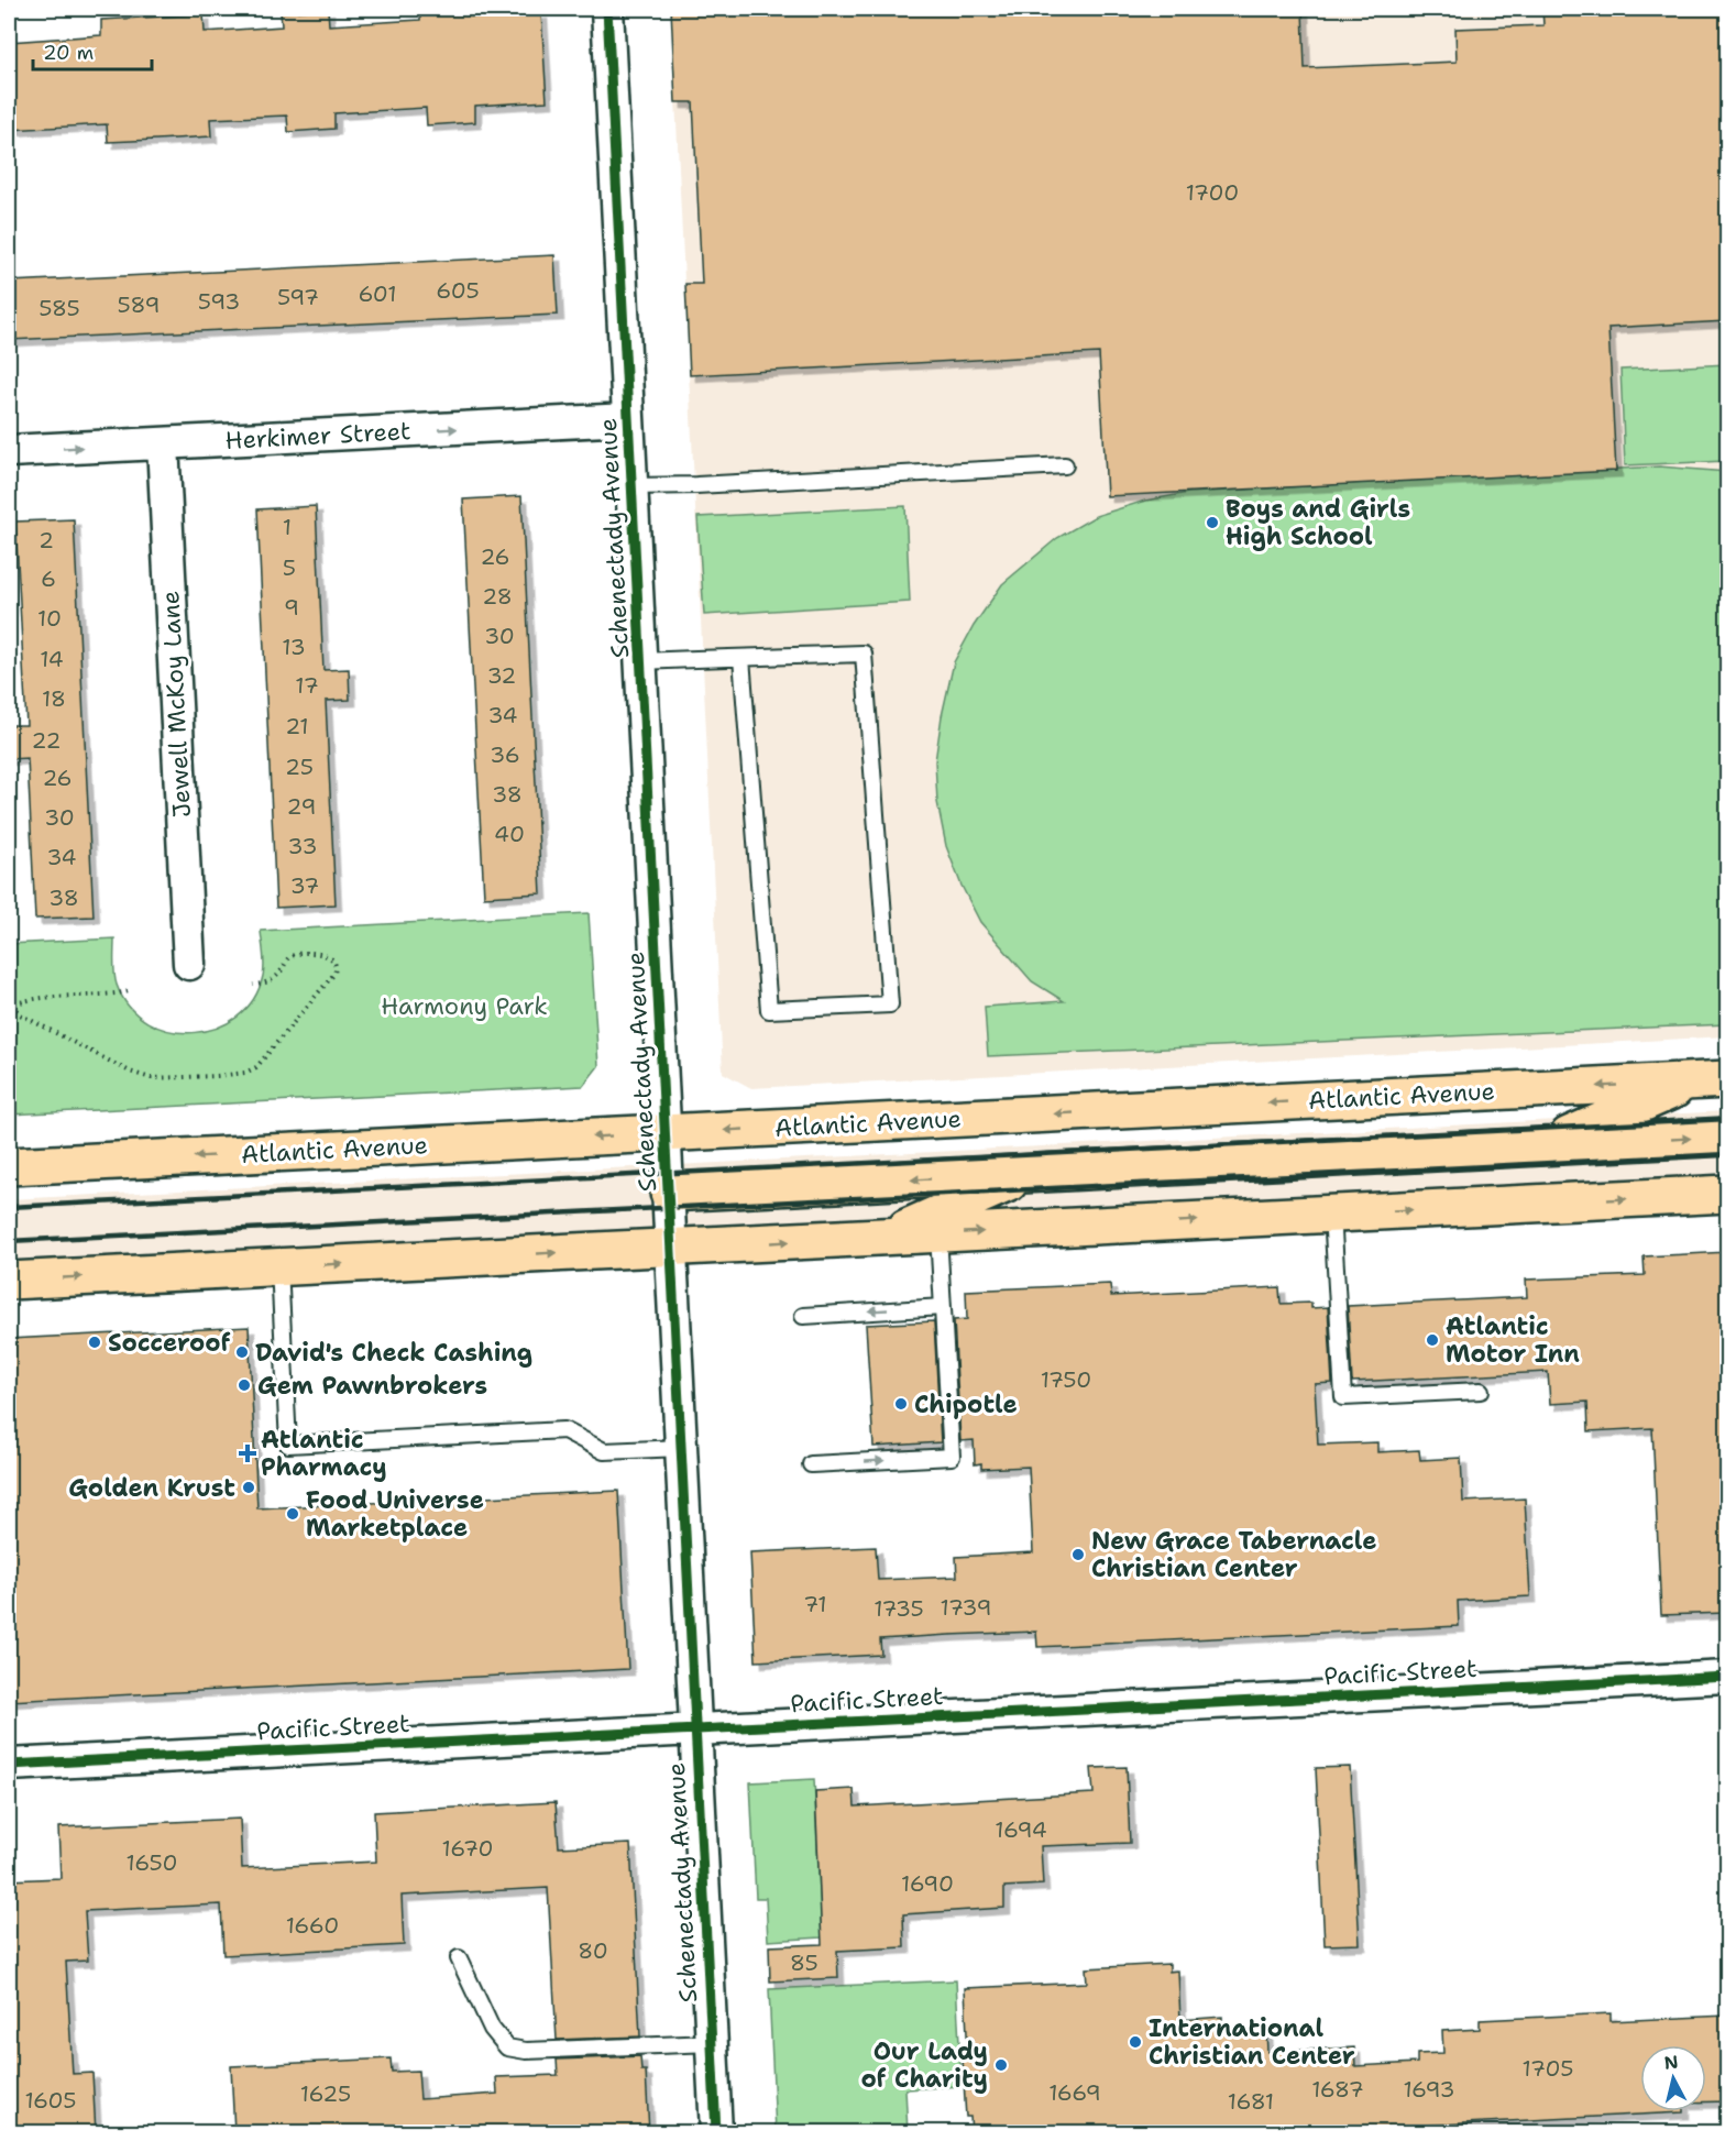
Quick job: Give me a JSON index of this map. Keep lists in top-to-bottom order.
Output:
{
  "streets": {
    "main road": ["Atlantic Avenue"],
    "street": [
      "Herkimer Street",
      "Schenectady Avenue",
      "Jewell McKoy Lane",
      "Pacific Street"
    ]
  },
  "crossings": [
    ["Herkimer Street", "Schenectady Avenue"],
    ["Herkimer Street", "Jewell McKoy Lane"],
    ["Schenectady Avenue", "Atlantic Avenue"],
    ["Schenectady Avenue", "Pacific Street"]
  ],
  "one_way": ["Herkimer Street"],
  "parks": ["Harmony Park"],
  "places": {
    "other": [
      "Boys and Girls High School",
      "Atlantic Motor Inn",
      "Socceroof",
      "David's Check Cashing",
      "Gem Pawnbrokers",
      "Chipotle",
      "Golden Krust",
      "Food Universe Marketplace",
      "New Grace Tabernacle Christian Center",
      "International Christian Center",
      "Our Lady of Charity"
    ],
    "health": ["Atlantic Pharmacy"]
  },
  "house_numbers": [
    "1700",
    "605",
    "601",
    "597",
    "593",
    "589",
    "585",
    "1",
    "2",
    "26",
    "5",
    "6",
    "28",
    "9",
    "10",
    "30",
    "13",
    "14",
    "32",
    "17",
    "18",
    "34",
    "21",
    "22",
    "36",
    "25",
    "26",
    "38",
    "29",
    "30",
    "40",
    "33",
    "34",
    "37",
    "38",
    "1750",
    "71",
    "1739",
    "1735",
    "1694",
    "1670",
    "1650",
    "1690",
    "1660",
    "80",
    "85",
    "1705",
    "1687",
    "1693",
    "1669",
    "1625",
    "1605",
    "1681"
  ],
  "scale_bar": "20 m",
  "north": "top"
}
